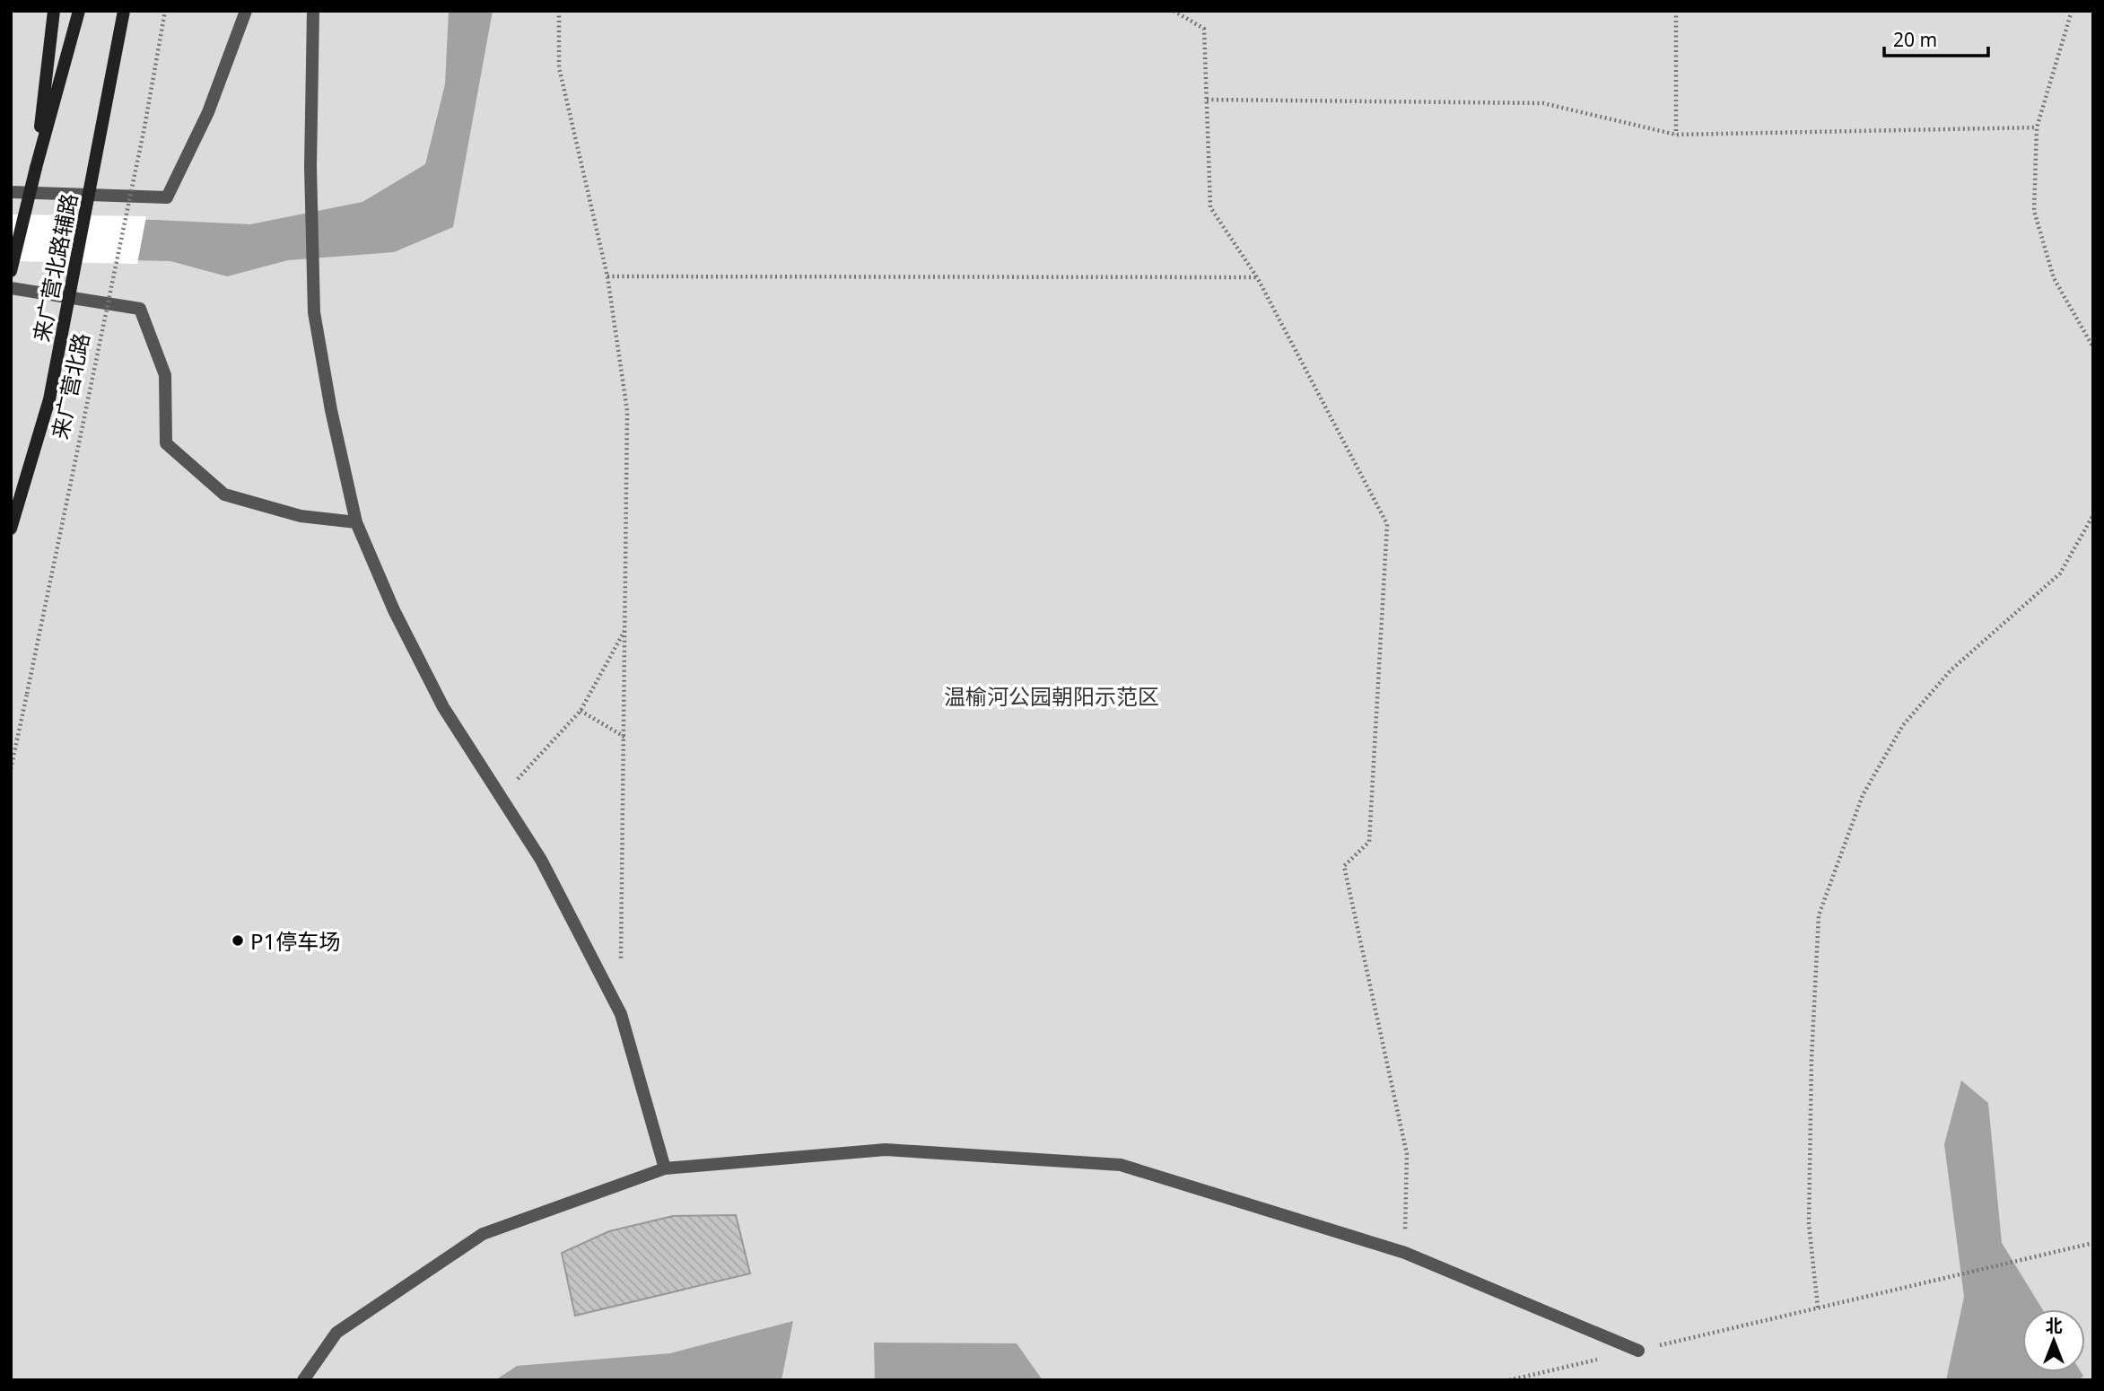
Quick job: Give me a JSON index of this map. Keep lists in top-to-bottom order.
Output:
{
  "streets": {
    "main road": ["来广营北路辅路"],
    "path": ["来广营北路"]
  },
  "parks": ["温榆河公园朝阳示范区"],
  "places": ["P1停车场"],
  "scale_bar": "20 m",
  "north": "top"
}
